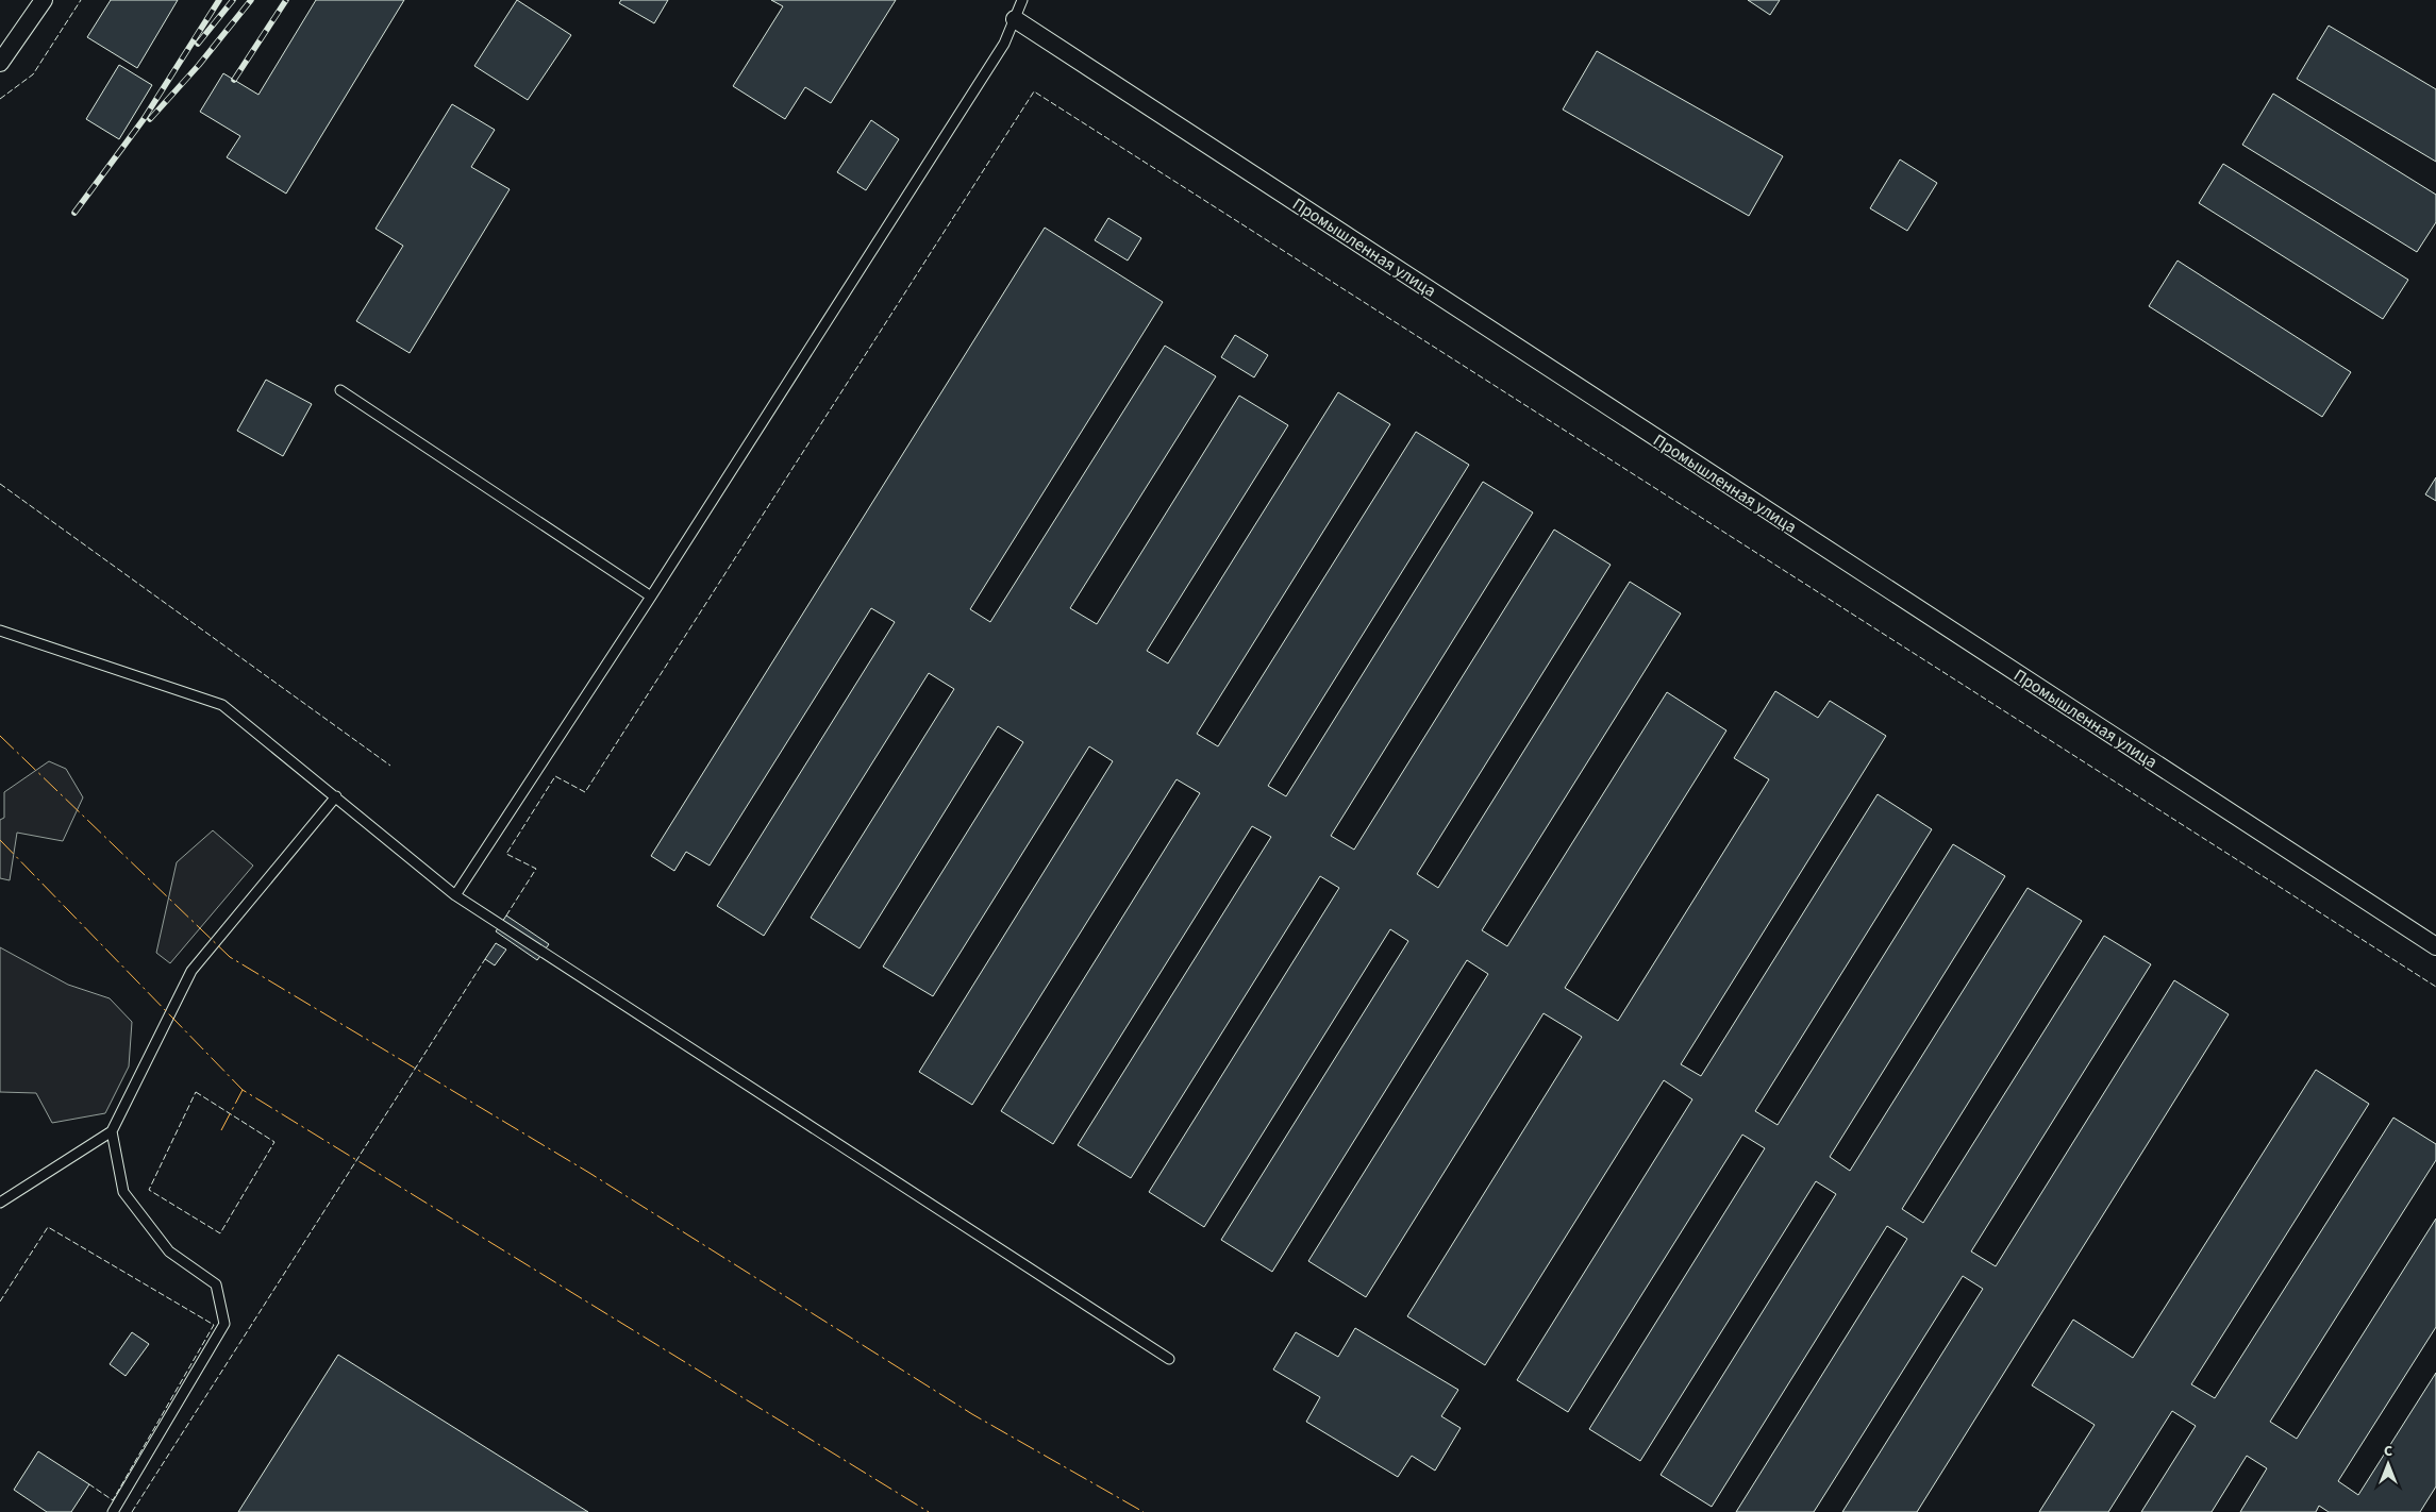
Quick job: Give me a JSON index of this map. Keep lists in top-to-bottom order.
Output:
{
  "streets": {
    "street": ["Промышленная улица"]
  },
  "north": "top"
}
